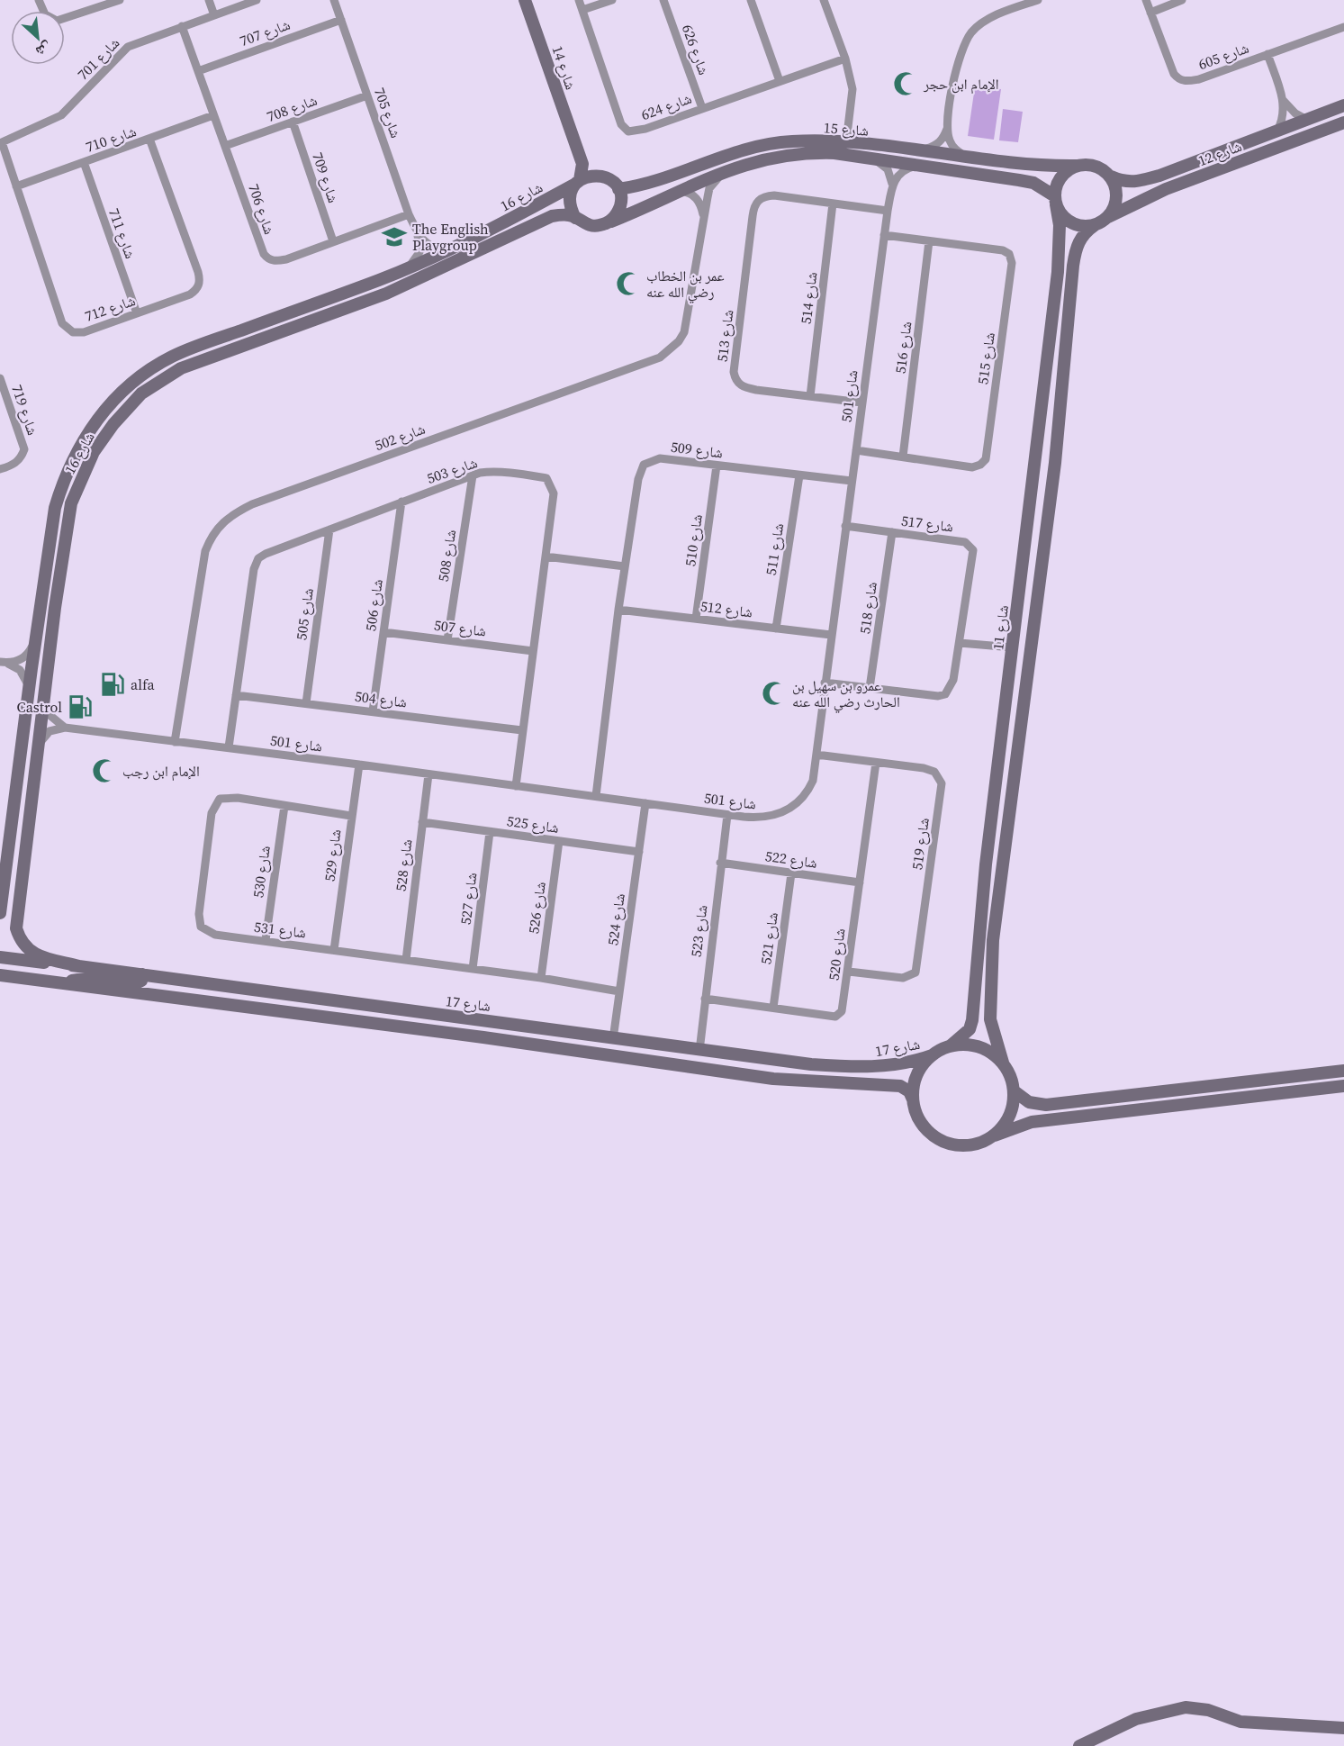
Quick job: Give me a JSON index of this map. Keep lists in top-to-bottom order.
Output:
{
  "streets": {
    "street": [
      "شارع 707",
      "شارع 626",
      "شارع 605",
      "شارع 701",
      "شارع 14",
      "شارع 624",
      "شارع 708",
      "شارع 705",
      "شارع 15",
      "شارع 710",
      "شارع 12",
      "شارع 709",
      "شارع 16",
      "شارع 706",
      "شارع 711",
      "شارع 514",
      "شارع 712",
      "شارع 513",
      "شارع 516",
      "شارع 515",
      "شارع 501",
      "شارع 719",
      "شارع 502",
      "شارع 509",
      "شارع 503",
      "شارع 517",
      "شارع 510",
      "شارع 511",
      "شارع 508",
      "شارع 506",
      "شارع 518",
      "شارع 512",
      "شارع 505",
      "شارع 507",
      "شارع 11",
      "شارع 504",
      "شارع 525",
      "شارع 519",
      "شارع 529",
      "شارع 522",
      "شارع 528",
      "شارع 530",
      "شارع 527",
      "شارع 526",
      "شارع 524",
      "شارع 531",
      "شارع 523",
      "شارع 521",
      "شارع 520",
      "شارع 17"
    ]
  },
  "crossings": [
    ["شارع 707", "شارع 705"],
    ["شارع 707", "شارع 706"],
    ["شارع 626", "شارع 624"],
    ["شارع 605", "شارع 12"],
    ["شارع 701", "شارع 706"],
    ["شارع 701", "شارع 712"],
    ["شارع 14", "شارع 15"],
    ["شارع 14", "شارع 16"],
    ["شارع 708", "شارع 705"],
    ["شارع 708", "شارع 709"],
    ["شارع 708", "شارع 706"],
    ["شارع 705", "شارع 16"],
    ["شارع 705", "شارع 706"],
    ["شارع 15", "شارع 12"],
    ["شارع 15", "شارع 16"],
    ["شارع 15", "شارع 502"],
    ["شارع 15", "شارع 11"],
    ["شارع 710", "شارع 706"],
    ["شارع 710", "شارع 711"],
    ["شارع 710", "شارع 712"],
    ["شارع 12", "شارع 11"],
    ["شارع 709", "شارع 706"],
    ["شارع 16", "شارع 17"],
    ["شارع 711", "شارع 712"],
    ["شارع 514", "شارع 513"],
    ["شارع 513", "شارع 501"],
    ["شارع 516", "شارع 515"],
    ["شارع 515", "شارع 501"],
    ["شارع 501", "شارع 502"],
    ["شارع 501", "شارع 509"],
    ["شارع 501", "شارع 503"],
    ["شارع 501", "شارع 517"],
    ["شارع 501", "شارع 512"],
    ["شارع 501", "شارع 519"],
    ["شارع 501", "شارع 529"],
    ["شارع 501", "شارع 528"],
    ["شارع 501", "شارع 524"],
    ["شارع 501", "شارع 523"],
    ["شارع 509", "شارع 510"],
    ["شارع 509", "شارع 511"],
    ["شارع 509", "شارع 512"],
    ["شارع 503", "شارع 508"],
    ["شارع 503", "شارع 506"],
    ["شارع 503", "شارع 505"],
    ["شارع 503", "شارع 507"],
    ["شارع 503", "شارع 504"],
    ["شارع 517", "شارع 518"],
    ["شارع 510", "شارع 512"],
    ["شارع 511", "شارع 512"],
    ["شارع 508", "شارع 507"],
    ["شارع 506", "شارع 507"],
    ["شارع 506", "شارع 504"],
    ["شارع 505", "شارع 504"],
    ["شارع 11", "شارع 17"],
    ["شارع 525", "شارع 528"],
    ["شارع 525", "شارع 527"],
    ["شارع 525", "شارع 526"],
    ["شارع 525", "شارع 524"],
    ["شارع 519", "شارع 520"],
    ["شارع 529", "شارع 531"],
    ["شارع 522", "شارع 523"],
    ["شارع 522", "شارع 521"],
    ["شارع 522", "شارع 520"],
    ["شارع 528", "شارع 531"],
    ["شارع 530", "شارع 531"],
    ["شارع 527", "شارع 531"],
    ["شارع 526", "شارع 531"],
    ["شارع 524", "شارع 531"],
    ["شارع 524", "شارع 17"],
    ["شارع 523", "شارع 520"],
    ["شارع 523", "شارع 17"],
    ["شارع 521", "شارع 520"]
  ],
  "places": {
    "mosque": [
      "الإمام ابن حجر",
      "عمر بن الخطاب رضي الله عنه",
      "عمرو بن سهيل بن الحارث رضي الله عنه",
      "الإمام ابن رجب"
    ],
    "school or university": ["The English Playgroup"],
    "fuel station": ["alfa", "Castrol"]
  },
  "north": "bottom right"
}
